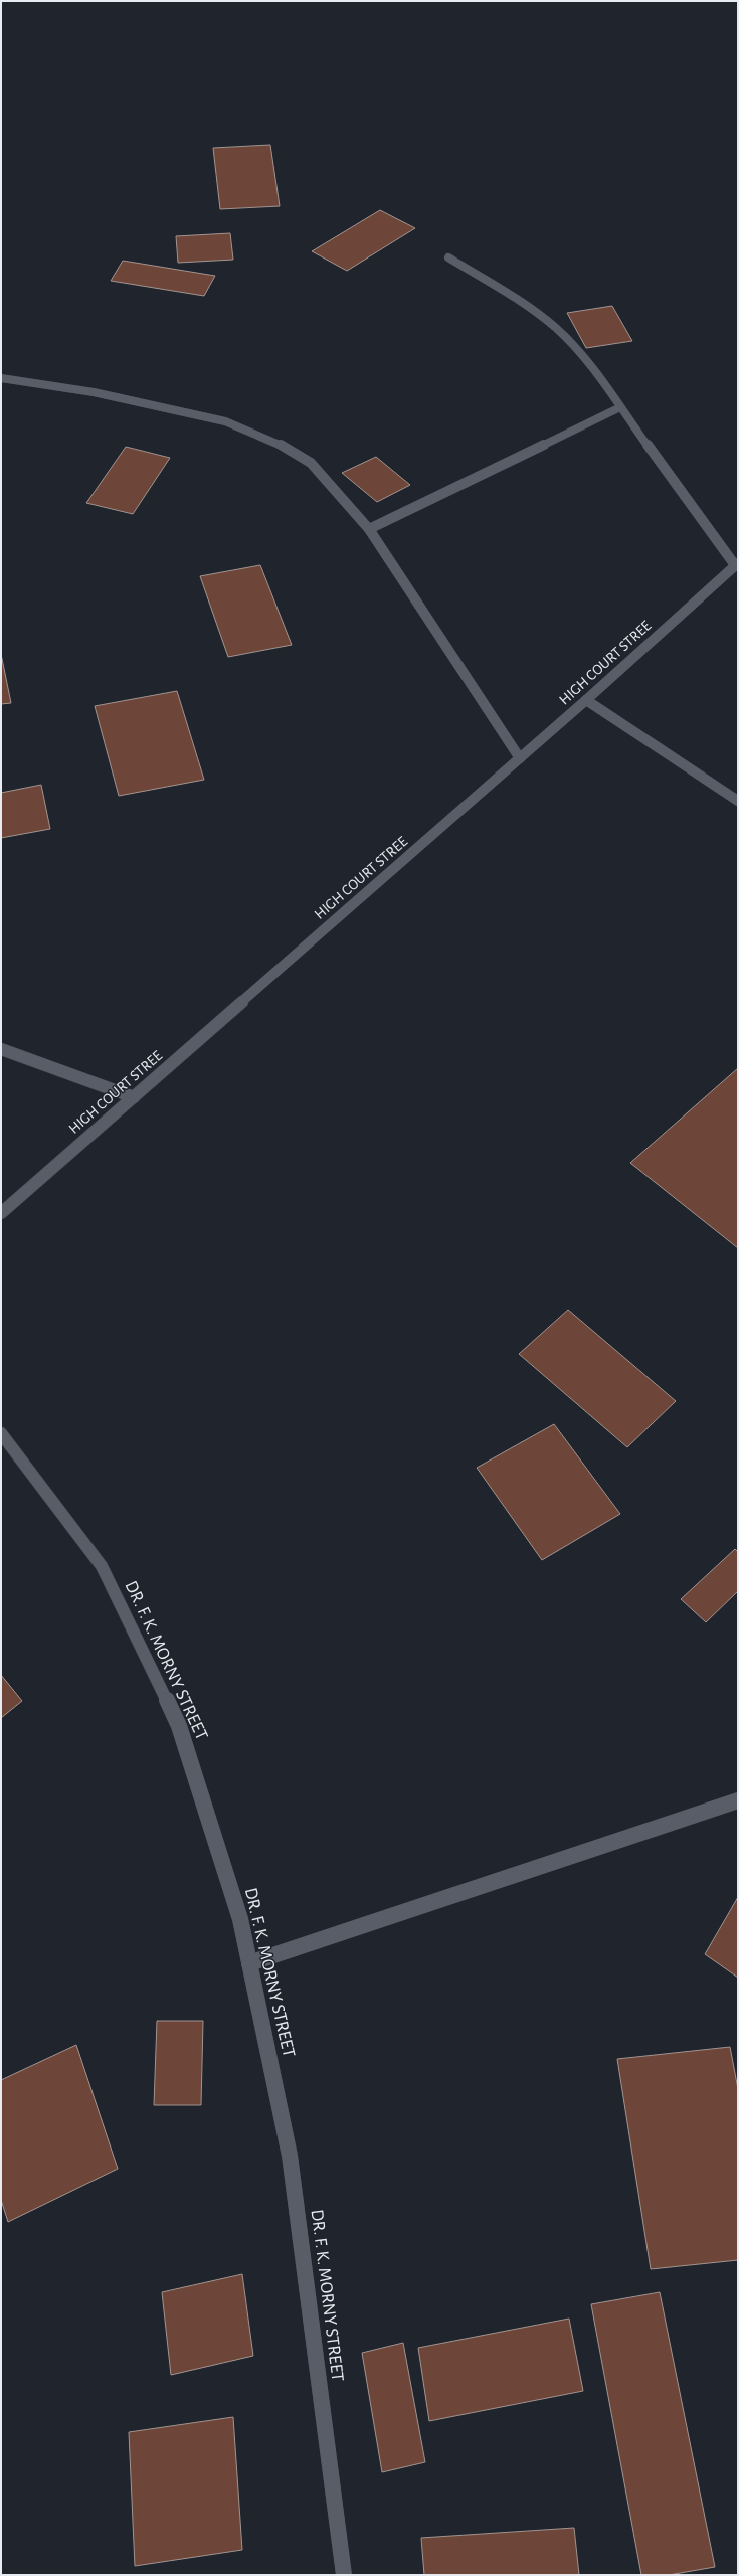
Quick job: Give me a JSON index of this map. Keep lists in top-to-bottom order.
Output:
{
  "streets": {
    "street": ["HIGH COURT STREE", "DR. F. K. MORNY STREET"]
  }
}
